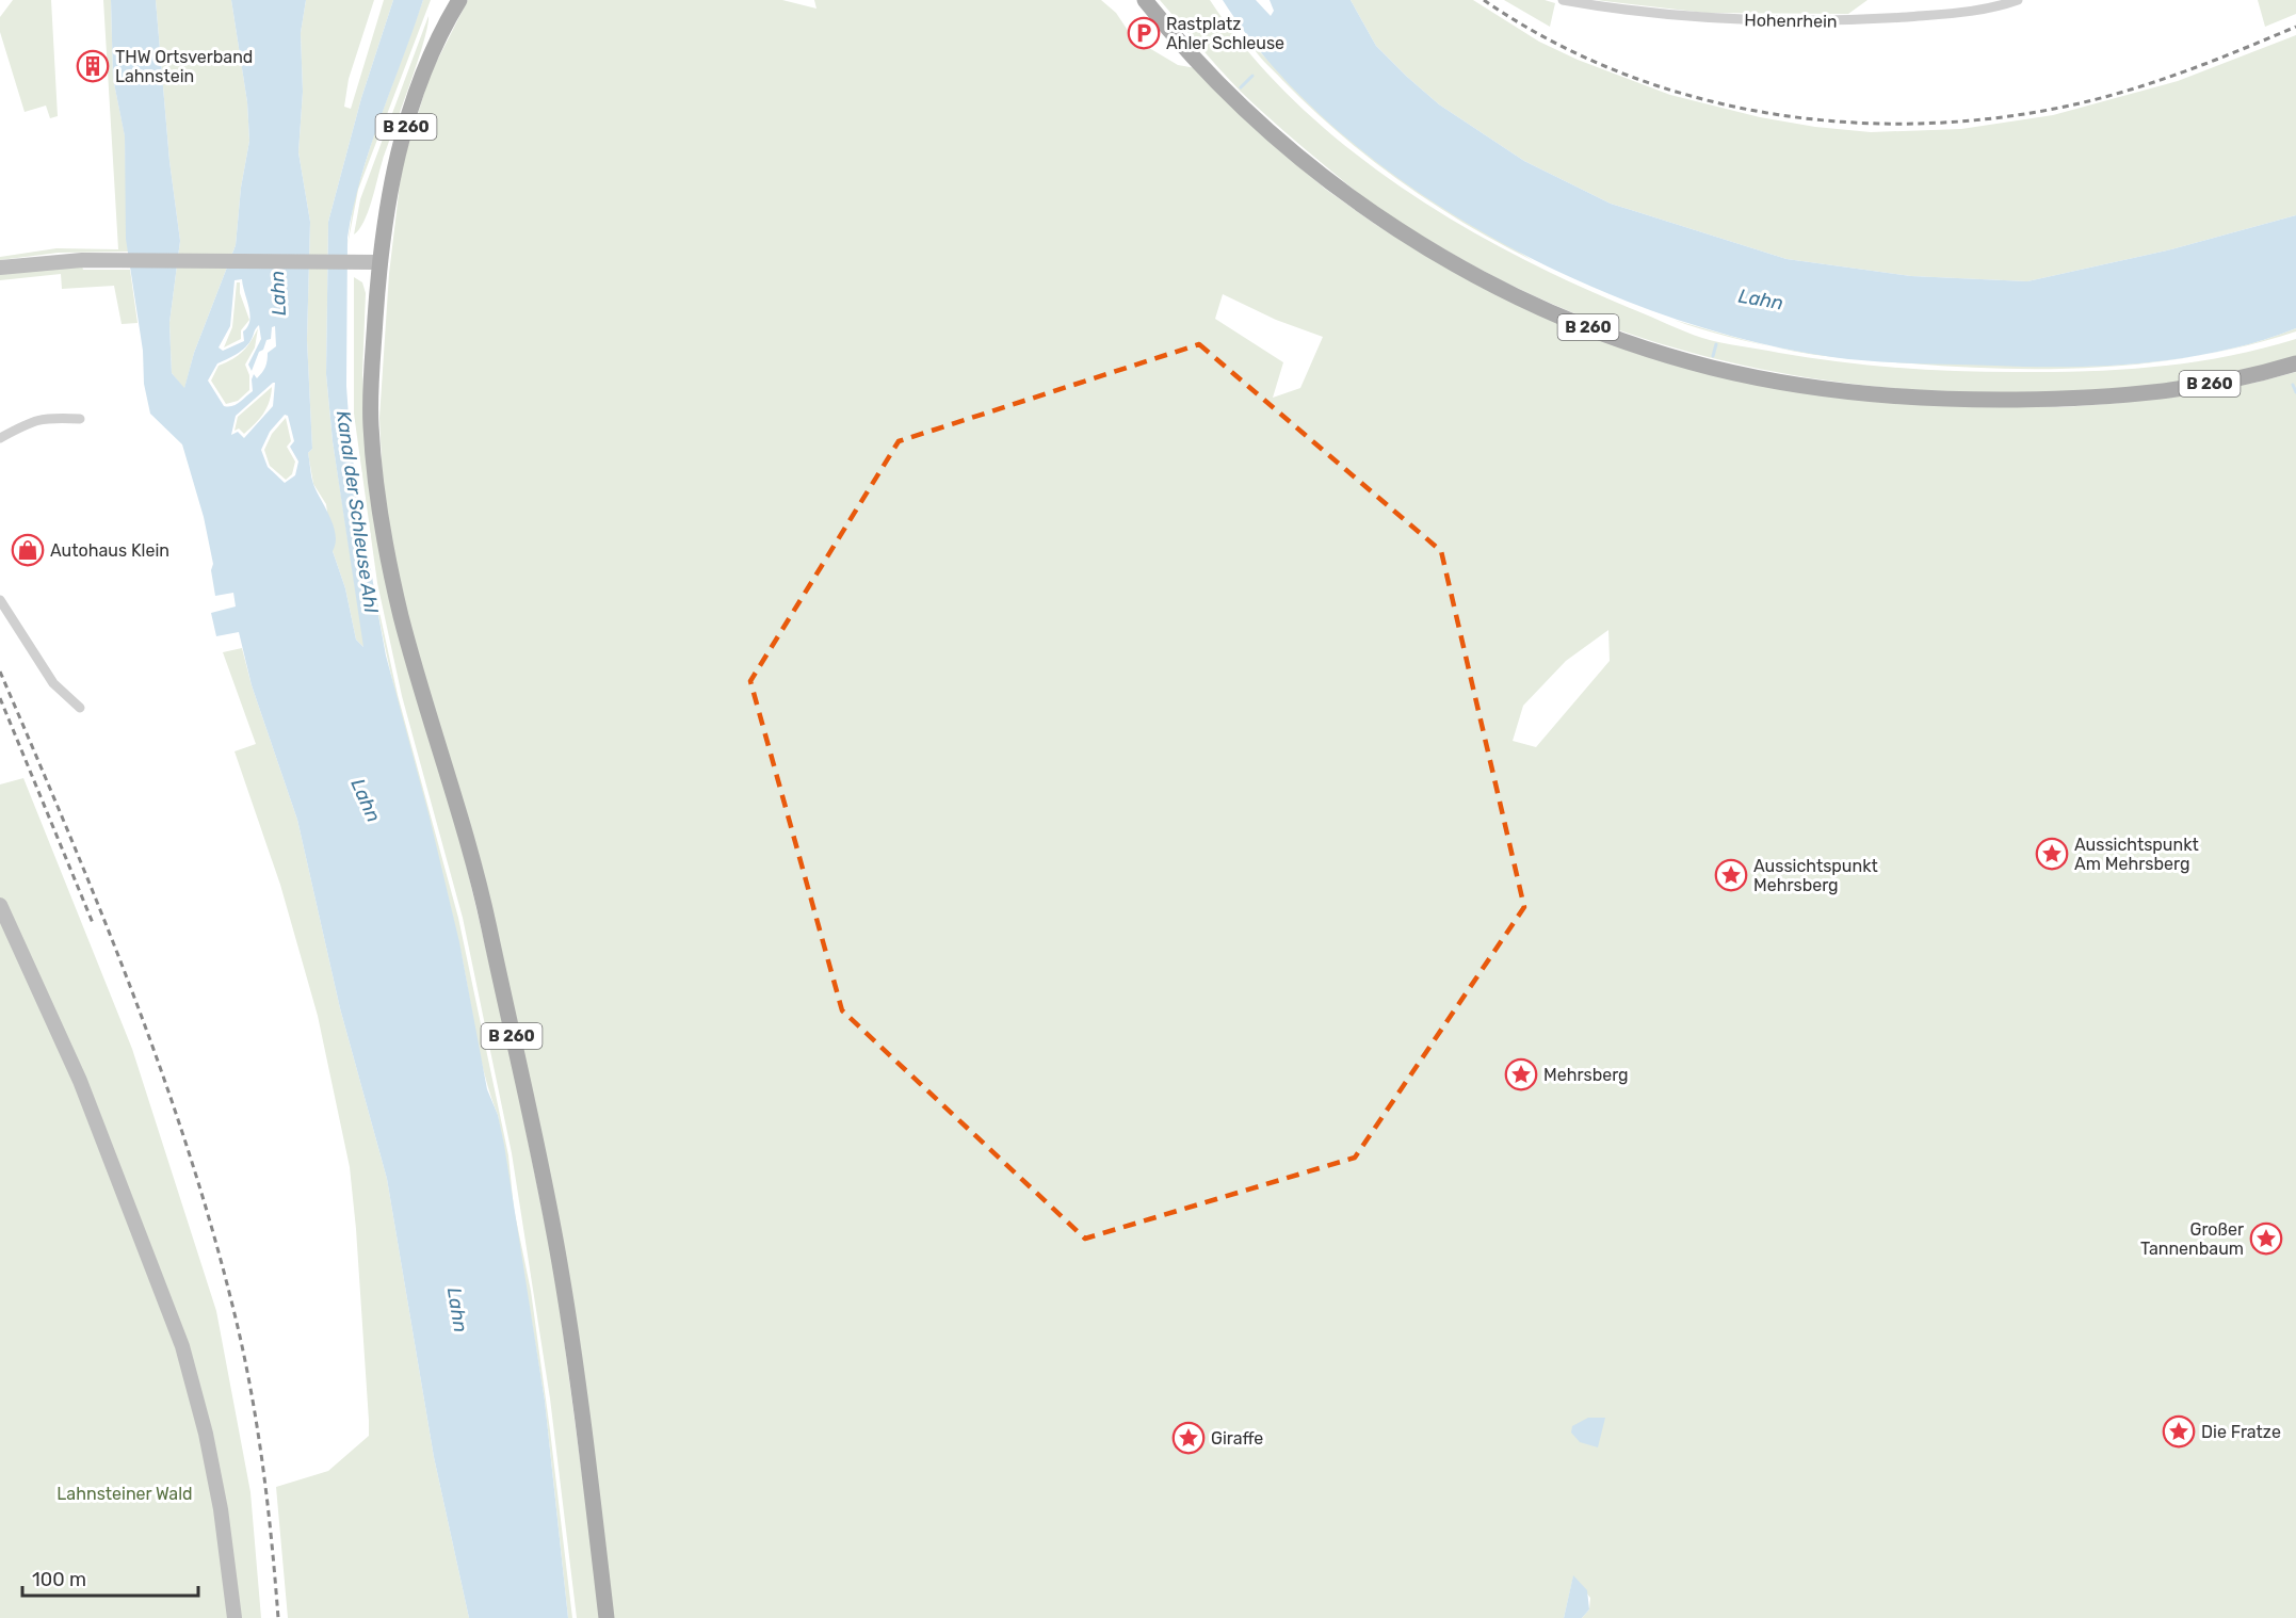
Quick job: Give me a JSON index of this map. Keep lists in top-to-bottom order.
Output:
{
  "streets": {
    "main road": ["B 260"],
    "street": ["Hohenrhein"]
  },
  "water": ["Lahn", "Kanal der Schleuse Ahl"],
  "parks": ["Lahnsteiner Wald"],
  "places": {
    "parking": ["Rastplatz Ahler Schleuse"],
    "building": ["THW Ortsverband Lahnstein"],
    "shop": ["Autohaus Klein"],
    "place": [
      "Aussichtspunkt Am Mehrsberg",
      "Aussichtspunkt Mehrsberg",
      "Mehrsberg",
      "Großer Tannenbaum",
      "Die Fratze",
      "Giraffe"
    ]
  },
  "scale_bar": "100 m"
}
